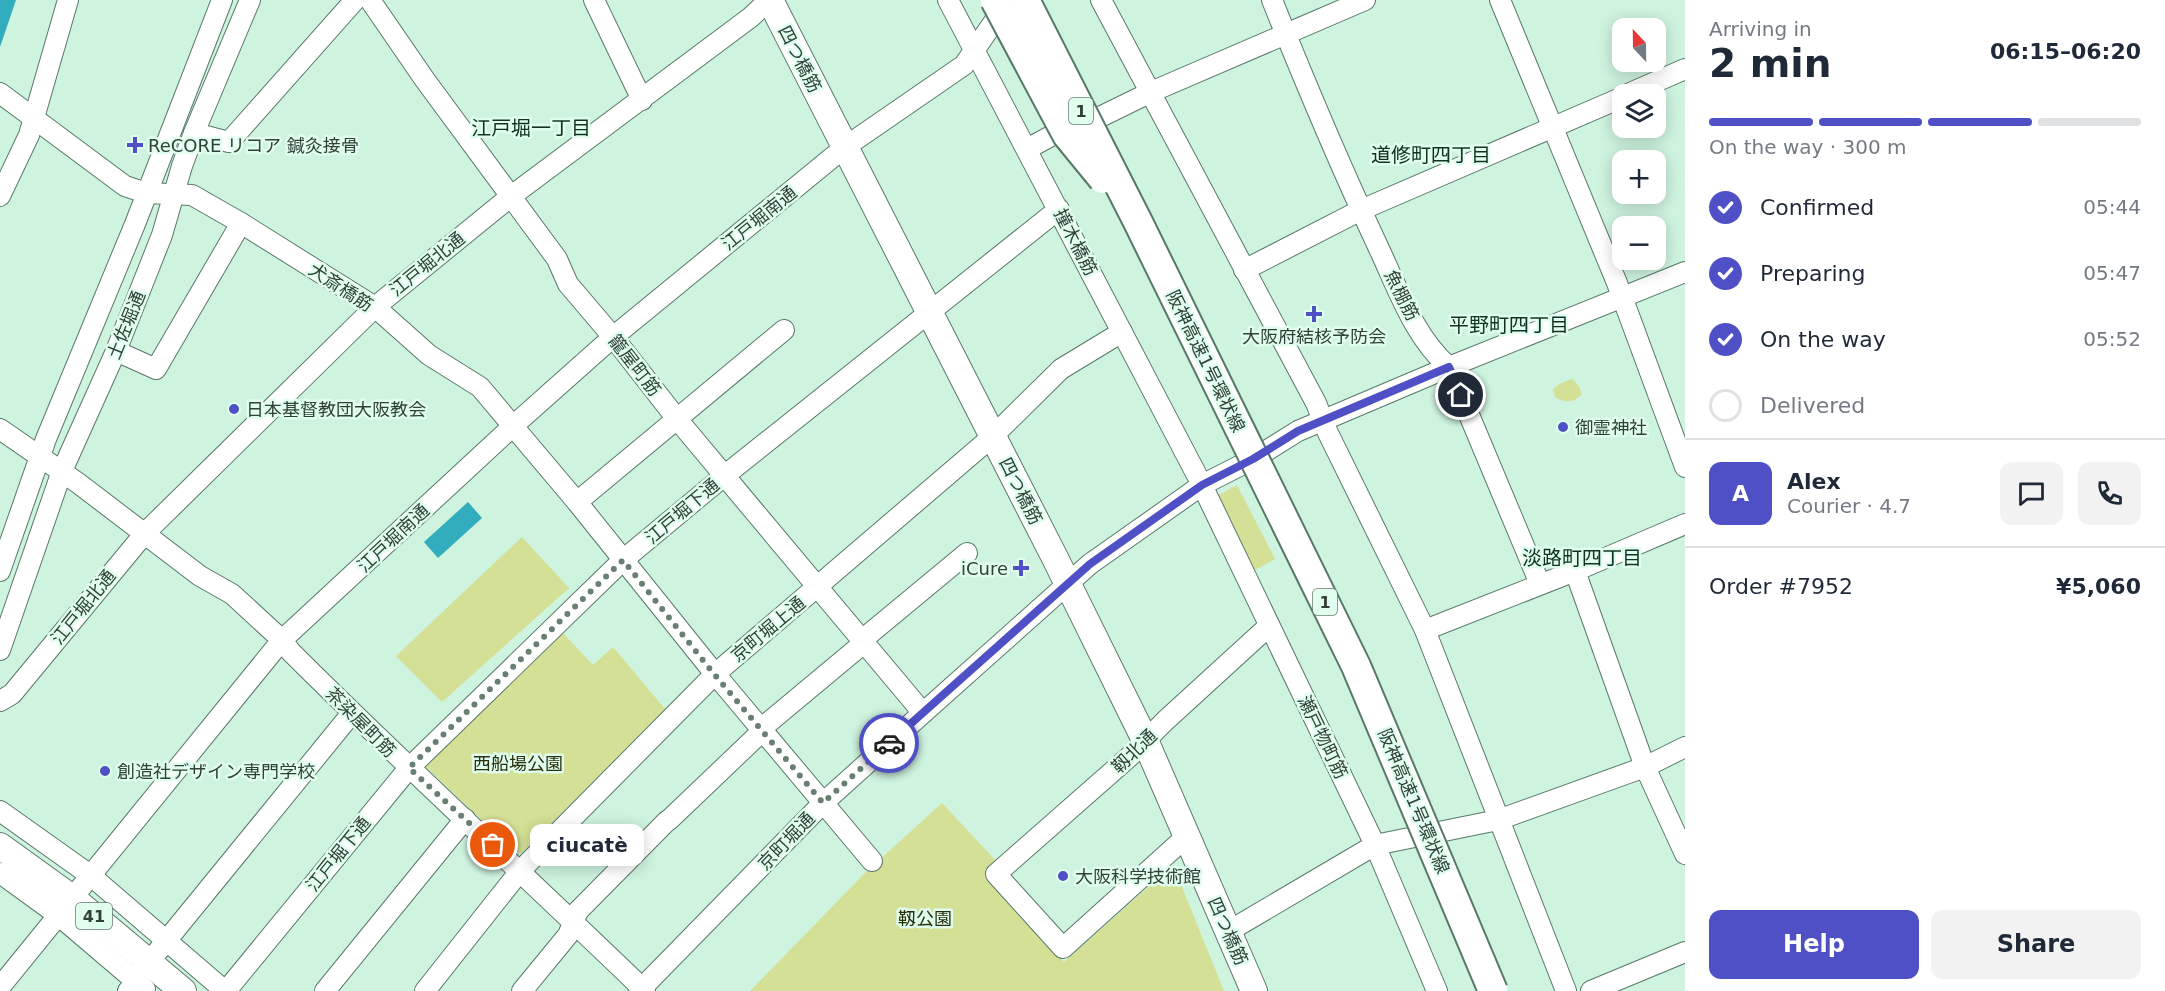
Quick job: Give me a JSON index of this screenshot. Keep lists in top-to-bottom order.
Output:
{
  "streets": {
    "highway": ["1", "阪神高速1号環状線"],
    "main road": ["四つ橋筋", "41"],
    "street": [
      "江戸堀南通",
      "撞木橋筋",
      "江戸堀北通",
      "犬斎橋筋",
      "魚棚筋",
      "土佐堀通",
      "籠屋町筋",
      "江戸堀下通",
      "京町堀上通",
      "茶染屋町筋",
      "瀬戸物町筋",
      "靱北通",
      "京町堀通"
    ]
  },
  "crossings": [
    ["四つ橋筋", "江戸堀南通"],
    ["四つ橋筋", "江戸堀北通"],
    ["四つ橋筋", "江戸堀下通"],
    ["四つ橋筋", "京町堀上通"],
    ["四つ橋筋", "靱北通"],
    ["四つ橋筋", "京町堀通"],
    ["江戸堀南通", "撞木橋筋"],
    ["江戸堀南通", "犬斎橋筋"],
    ["江戸堀南通", "籠屋町筋"],
    ["江戸堀南通", "茶染屋町筋"],
    ["江戸堀南通", "41"],
    ["撞木橋筋", "江戸堀下通"],
    ["撞木橋筋", "京町堀上通"],
    ["撞木橋筋", "瀬戸物町筋"],
    ["撞木橋筋", "京町堀通"],
    ["江戸堀北通", "犬斎橋筋"],
    ["江戸堀北通", "籠屋町筋"],
    ["江戸堀北通", "茶染屋町筋"],
    ["犬斎橋筋", "土佐堀通"],
    ["犬斎橋筋", "江戸堀下通"],
    ["犬斎橋筋", "京町堀上通"],
    ["犬斎橋筋", "京町堀通"],
    ["魚棚筋", "京町堀通"],
    ["土佐堀通", "茶染屋町筋"],
    ["籠屋町筋", "江戸堀下通"],
    ["籠屋町筋", "京町堀上通"],
    ["籠屋町筋", "京町堀通"],
    ["江戸堀下通", "茶染屋町筋"],
    ["京町堀上通", "茶染屋町筋"],
    ["茶染屋町筋", "京町堀通"],
    ["瀬戸物町筋", "靱北通"],
    ["瀬戸物町筋", "京町堀通"]
  ],
  "districts": [
    "江戸堀一丁目",
    "道修町四丁目",
    "平野町四丁目",
    "淡路町四丁目"
  ],
  "parks": ["西船場公園", "靱公園"],
  "places": {
    "health": ["ReCORE リコア 鍼灸接骨", "大阪府結核予防会", "iCure"],
    "other": [
      "日本基督教団大阪教会",
      "御霊神社",
      "創造社デザイン専門学校",
      "ciucatè",
      "大阪科学技術館"
    ]
  },
  "north": "top",
  "page": {
    "heading": ["2 min", "Arriving in", "06:15–06:20"],
    "panel": [
      "Alex",
      "Courier · 4.7",
      "Order #7952",
      "¥5,060"
    ],
    "map_buttons": ["+", "−"],
    "bar": "On the way · 300 m",
    "list": [
      ["Confirmed", "05:44"],
      ["Preparing", "05:47"],
      ["On the way", "05:52"],
      "Delivered"
    ],
    "round": "A",
    "bubble": "ciucatè",
    "buttons": ["Help", "Share"]
  }
}
